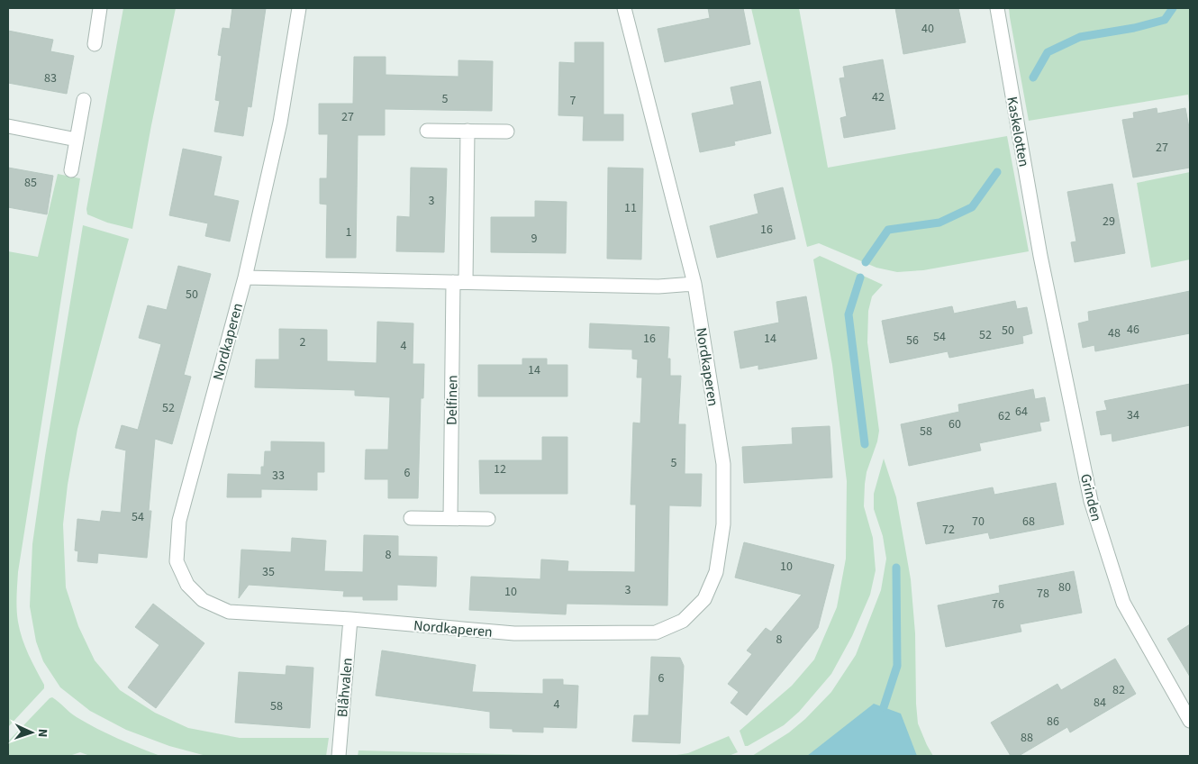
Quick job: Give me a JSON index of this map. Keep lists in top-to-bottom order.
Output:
{
  "streets": {
    "street": [
      "Kaskelotten",
      "Nordkaperen",
      "Delfinen",
      "Grinden",
      "Blåhvalen"
    ]
  },
  "crossings": [
    ["Kaskelotten", "Grinden"],
    ["Nordkaperen", "Blåhvalen"]
  ],
  "house_numbers": [
    "40",
    "83",
    "42",
    "5",
    "7",
    "27",
    "27",
    "85",
    "3",
    "11",
    "29",
    "16",
    "1",
    "9",
    "50",
    "46",
    "50",
    "48",
    "52",
    "54",
    "16",
    "14",
    "56",
    "2",
    "4",
    "14",
    "52",
    "64",
    "34",
    "62",
    "60",
    "58",
    "5",
    "12",
    "6",
    "33",
    "54",
    "70",
    "68",
    "72",
    "8",
    "10",
    "35",
    "80",
    "3",
    "10",
    "78",
    "76",
    "8",
    "6",
    "82",
    "84",
    "4",
    "58",
    "86",
    "88"
  ],
  "north": "right"
}
